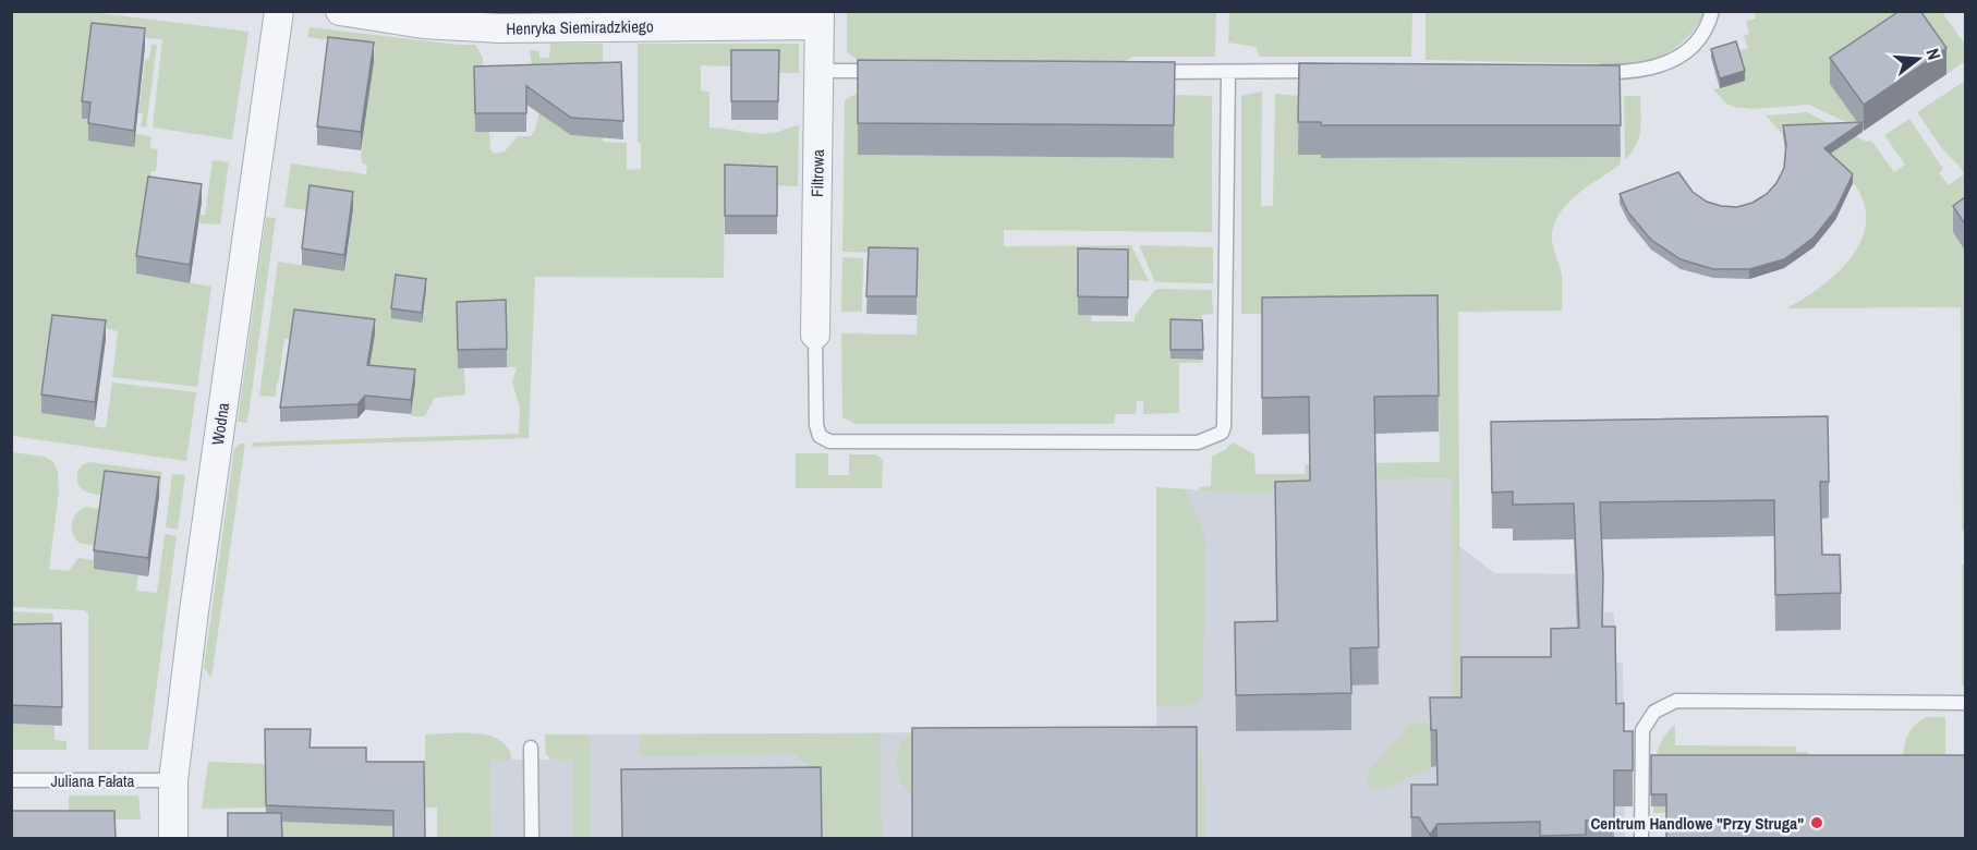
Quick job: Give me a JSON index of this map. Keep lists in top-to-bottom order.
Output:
{
  "streets": {
    "street": ["Henryka Siemiradzkiego", "Filtrowa", "Wodna"],
    "lane": ["Juliana Fałata"]
  },
  "crossings": [
    ["Henryka Siemiradzkiego", "Filtrowa"],
    ["Wodna", "Juliana Fałata"]
  ],
  "places": ["Centrum Handlowe \"Przy Struga\""],
  "north": "right"
}
